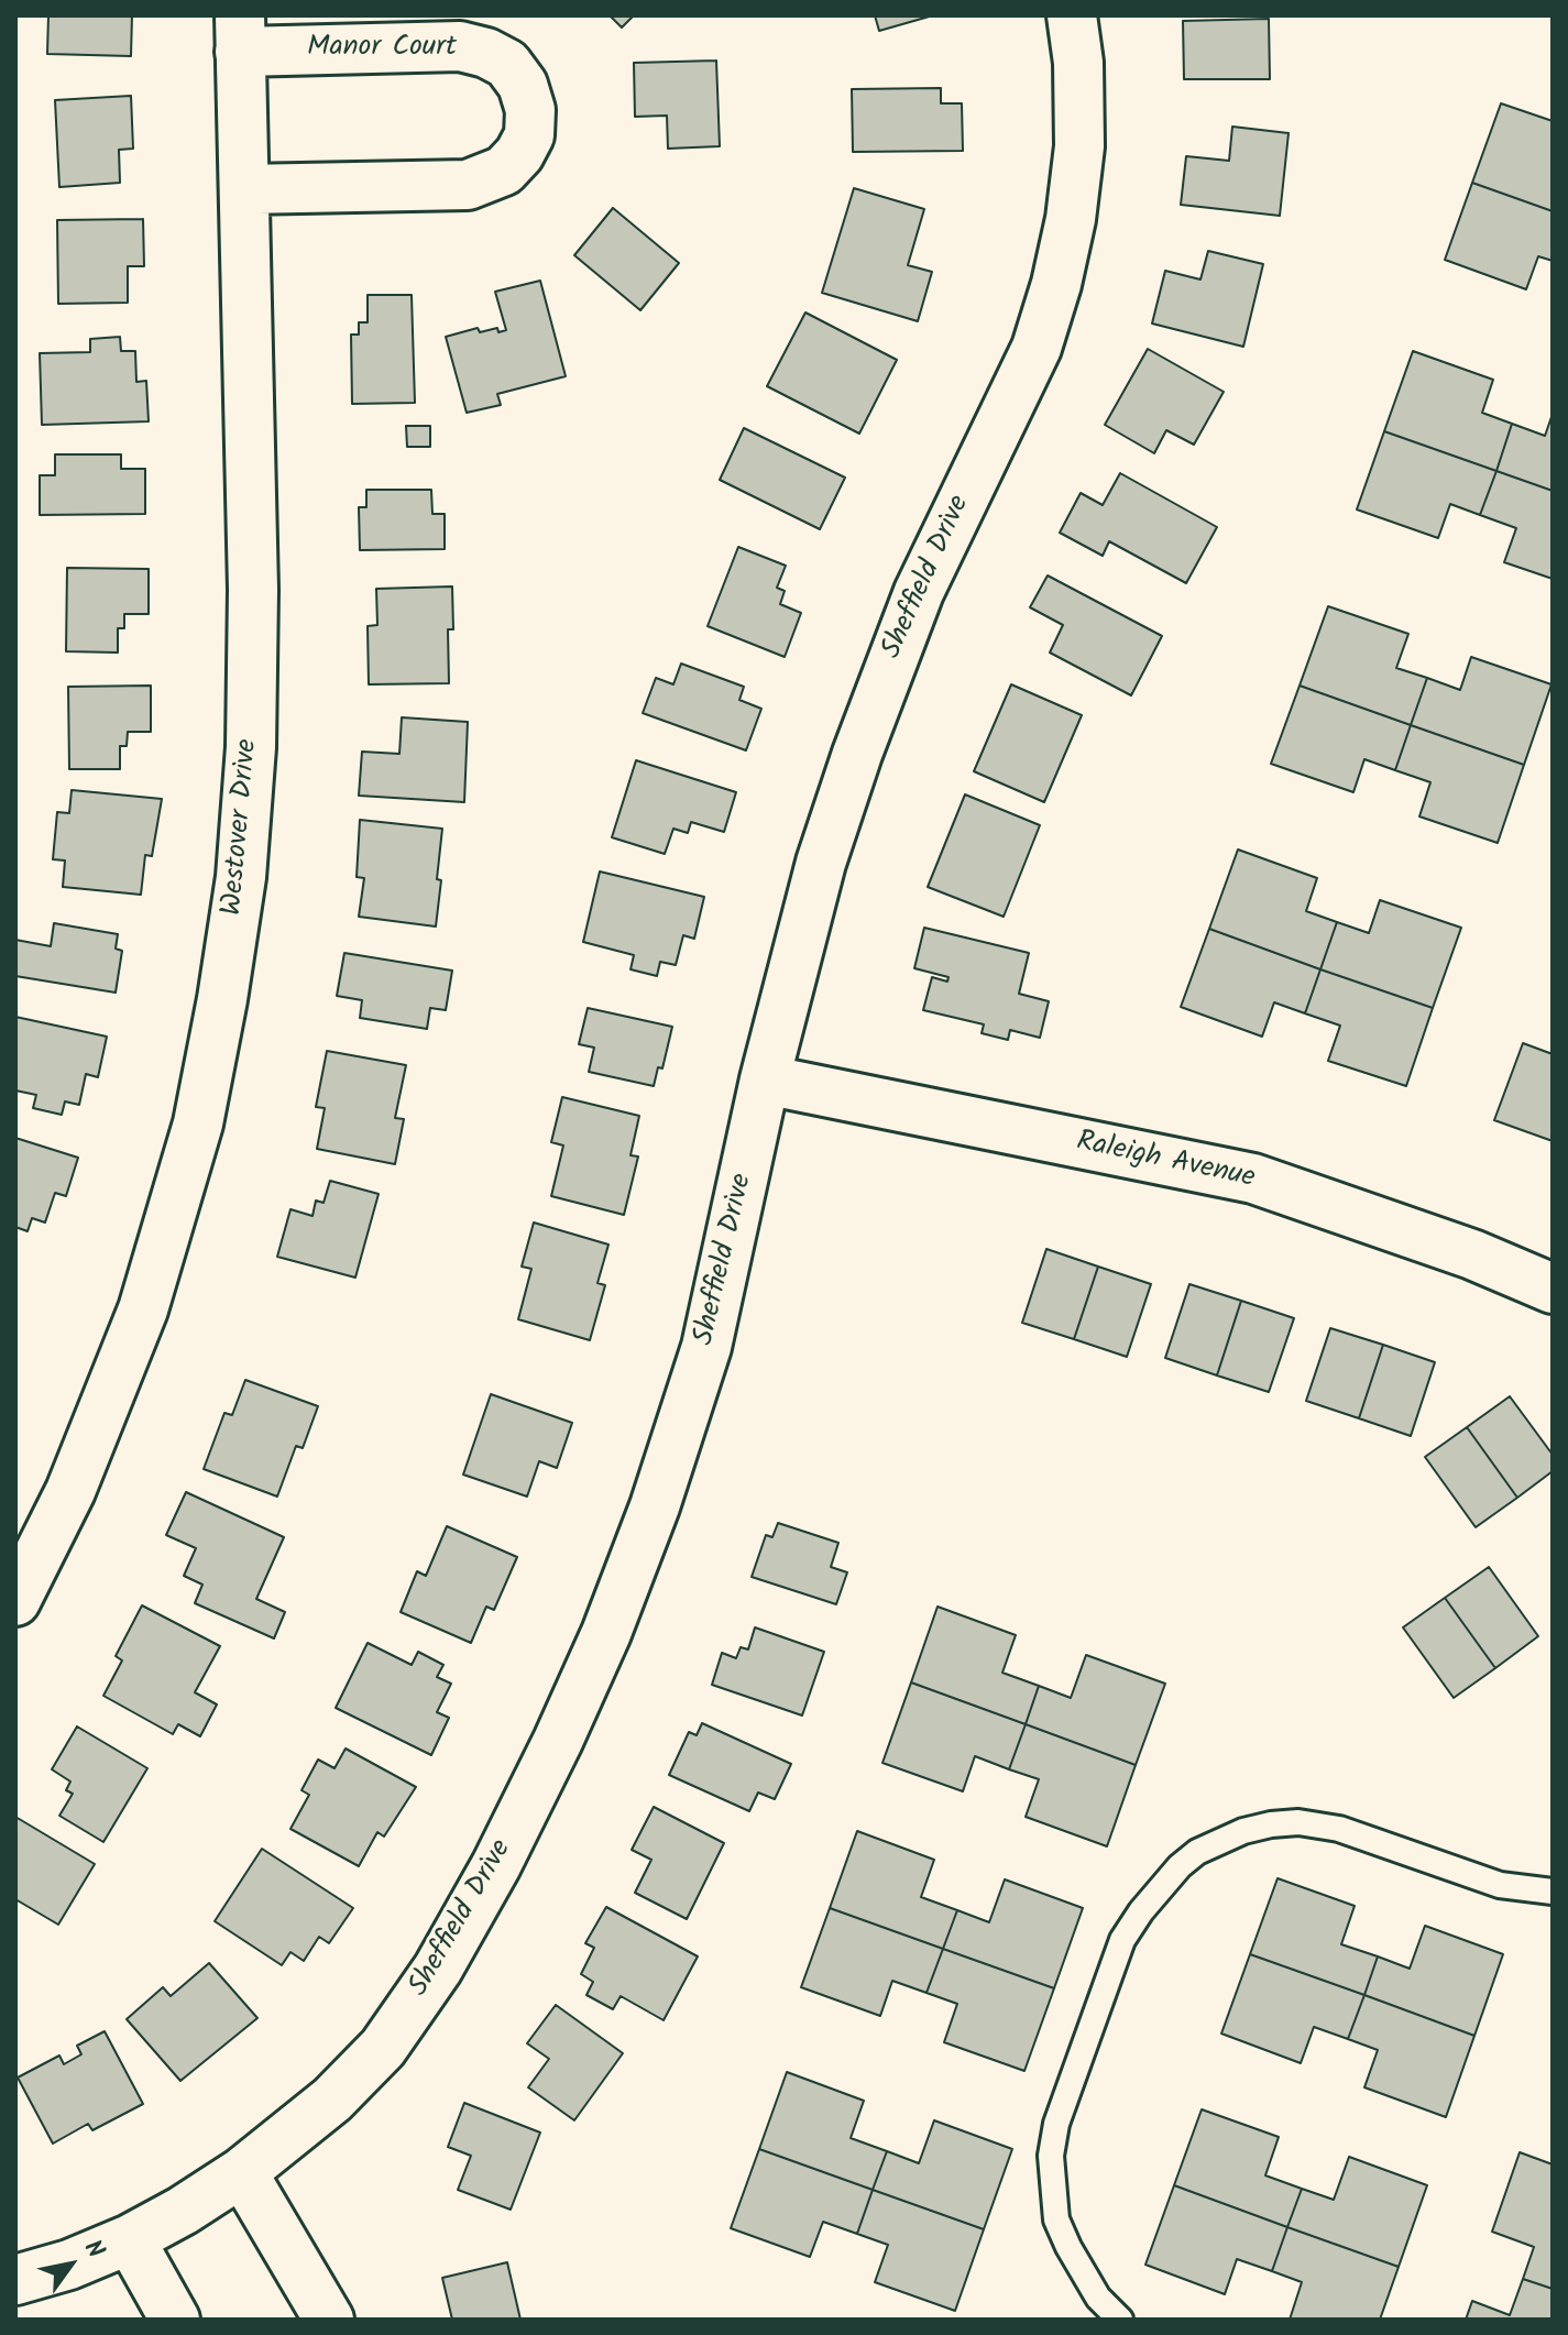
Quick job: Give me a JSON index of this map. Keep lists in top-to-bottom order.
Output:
{
  "streets": {
    "street": [
      "Manor Court",
      "Sheffield Drive",
      "Westover Drive",
      "Raleigh Avenue"
    ]
  },
  "crossings": [
    ["Manor Court", "Westover Drive"],
    ["Sheffield Drive", "Raleigh Avenue"]
  ],
  "north": "top right"
}
